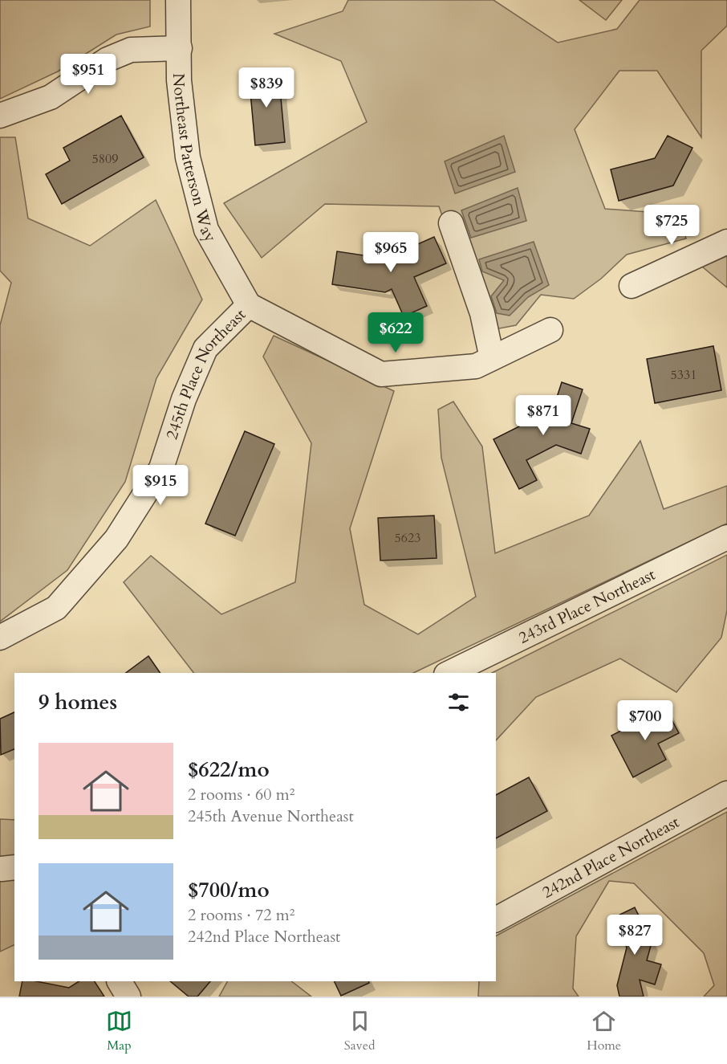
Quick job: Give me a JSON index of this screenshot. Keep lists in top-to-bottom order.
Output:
{
  "streets": {
    "street": [
      "Northeast Patterson Way",
      "245th Place Northeast",
      "243rd Place Northeast",
      "242nd Place Northeast"
    ]
  },
  "crossings": [
    ["Northeast Patterson Way", "245th Place Northeast"]
  ],
  "house_numbers": ["5809", "5331", "5623"],
  "page": {
    "price": [
      "$951",
      "$839",
      "$725",
      "$965",
      "$622",
      "$871",
      "$915",
      "$700",
      "$827"
    ],
    "heading": "9 homes",
    "list": [
      {
        "name": "$622/mo",
        "note": "2 rooms · 60 m² · 245th Avenue Northeast"
      },
      {
        "name": "$700/mo",
        "note": "2 rooms · 72 m² · 242nd Place Northeast"
      }
    ],
    "tabs": ["Map", "Saved", "Home"]
  }
}
